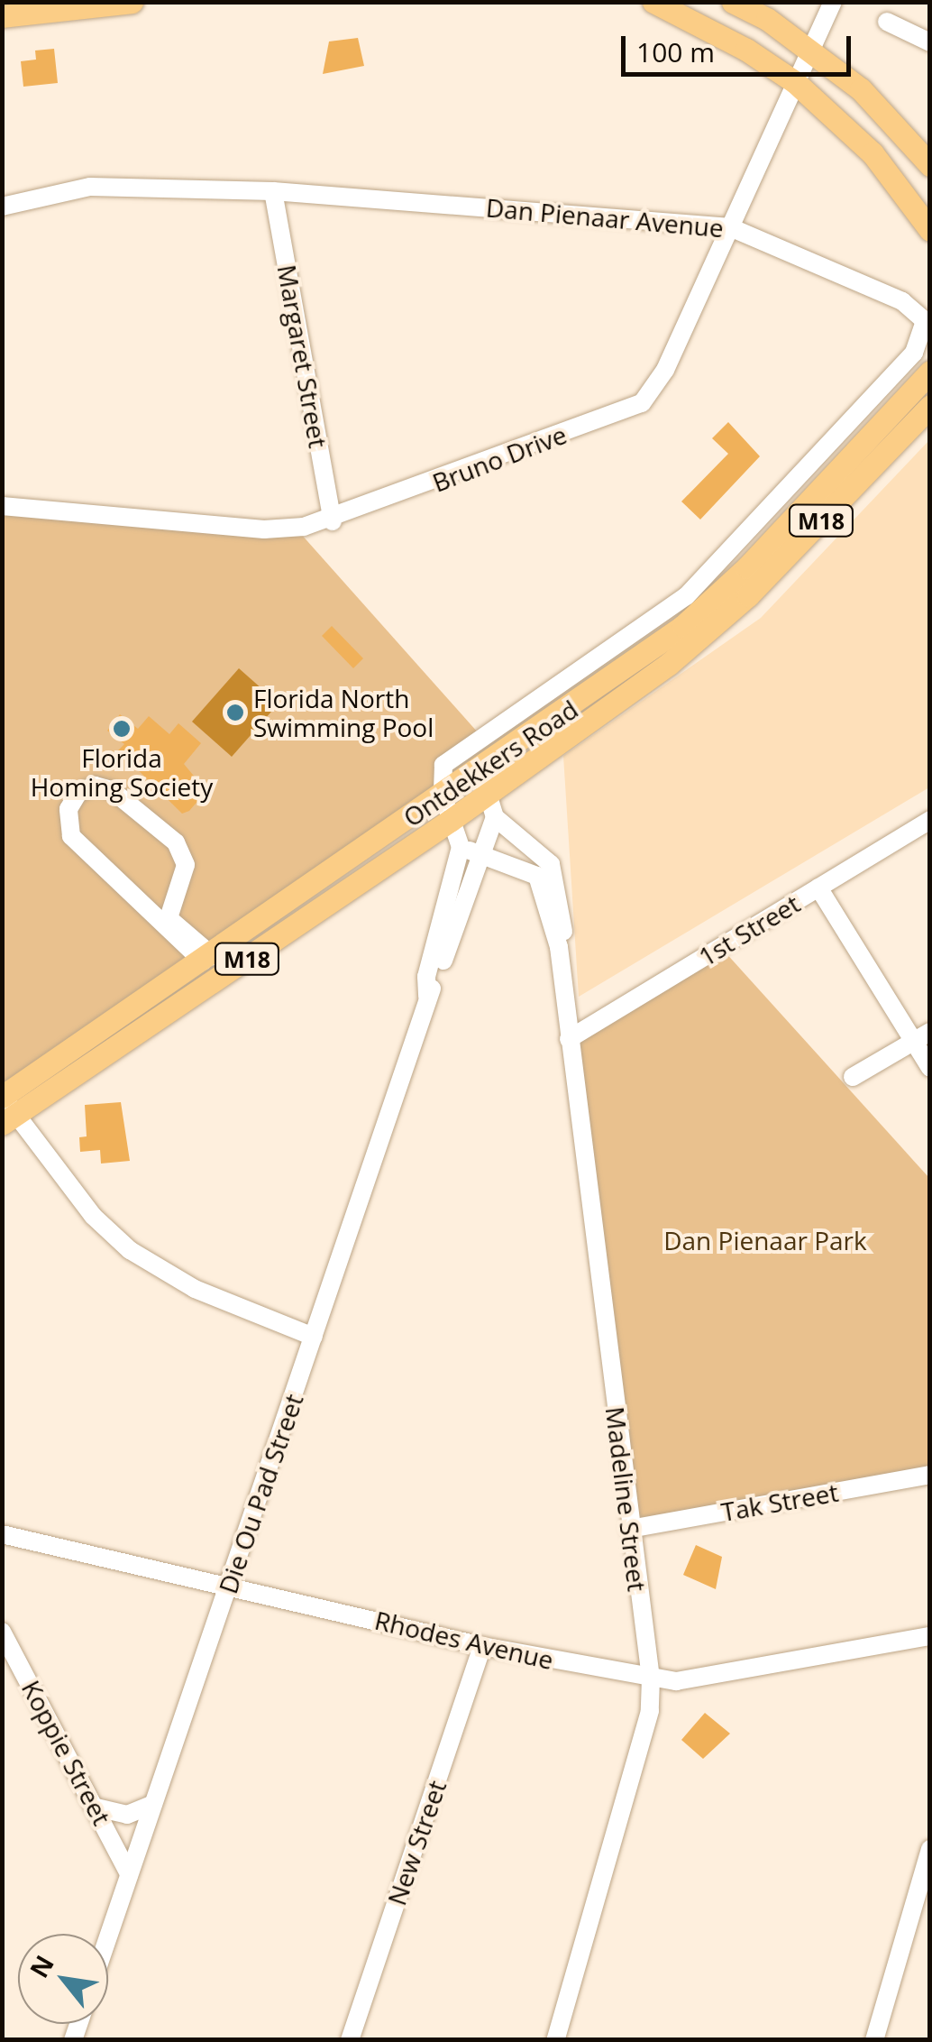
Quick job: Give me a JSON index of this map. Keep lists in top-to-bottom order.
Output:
{
  "streets": {
    "main road": ["M18", "Ontdekkers Road"],
    "street": [
      "Dan Pienaar Avenue",
      "Margaret Street",
      "Bruno Drive",
      "1st Street",
      "Die Ou Pad Street",
      "Madeline Street",
      "Tak Street",
      "Rhodes Avenue",
      "Koppie Street",
      "New Street"
    ]
  },
  "crossings": [
    ["Dan Pienaar Avenue", "Margaret Street"],
    ["Dan Pienaar Avenue", "Bruno Drive"],
    ["Dan Pienaar Avenue", "Ontdekkers Road"],
    ["Margaret Street", "Bruno Drive"],
    ["Ontdekkers Road", "Die Ou Pad Street"],
    ["1st Street", "Madeline Street"],
    ["Die Ou Pad Street", "Madeline Street"],
    ["Die Ou Pad Street", "Rhodes Avenue"],
    ["Die Ou Pad Street", "Koppie Street"],
    ["Madeline Street", "Tak Street"],
    ["Madeline Street", "Rhodes Avenue"],
    ["Rhodes Avenue", "New Street"]
  ],
  "parks": ["Dan Pienaar Park"],
  "places": ["Florida North Swimming Pool", "Florida Homing Society"],
  "scale_bar": "100 m",
  "north": "top left"
}
